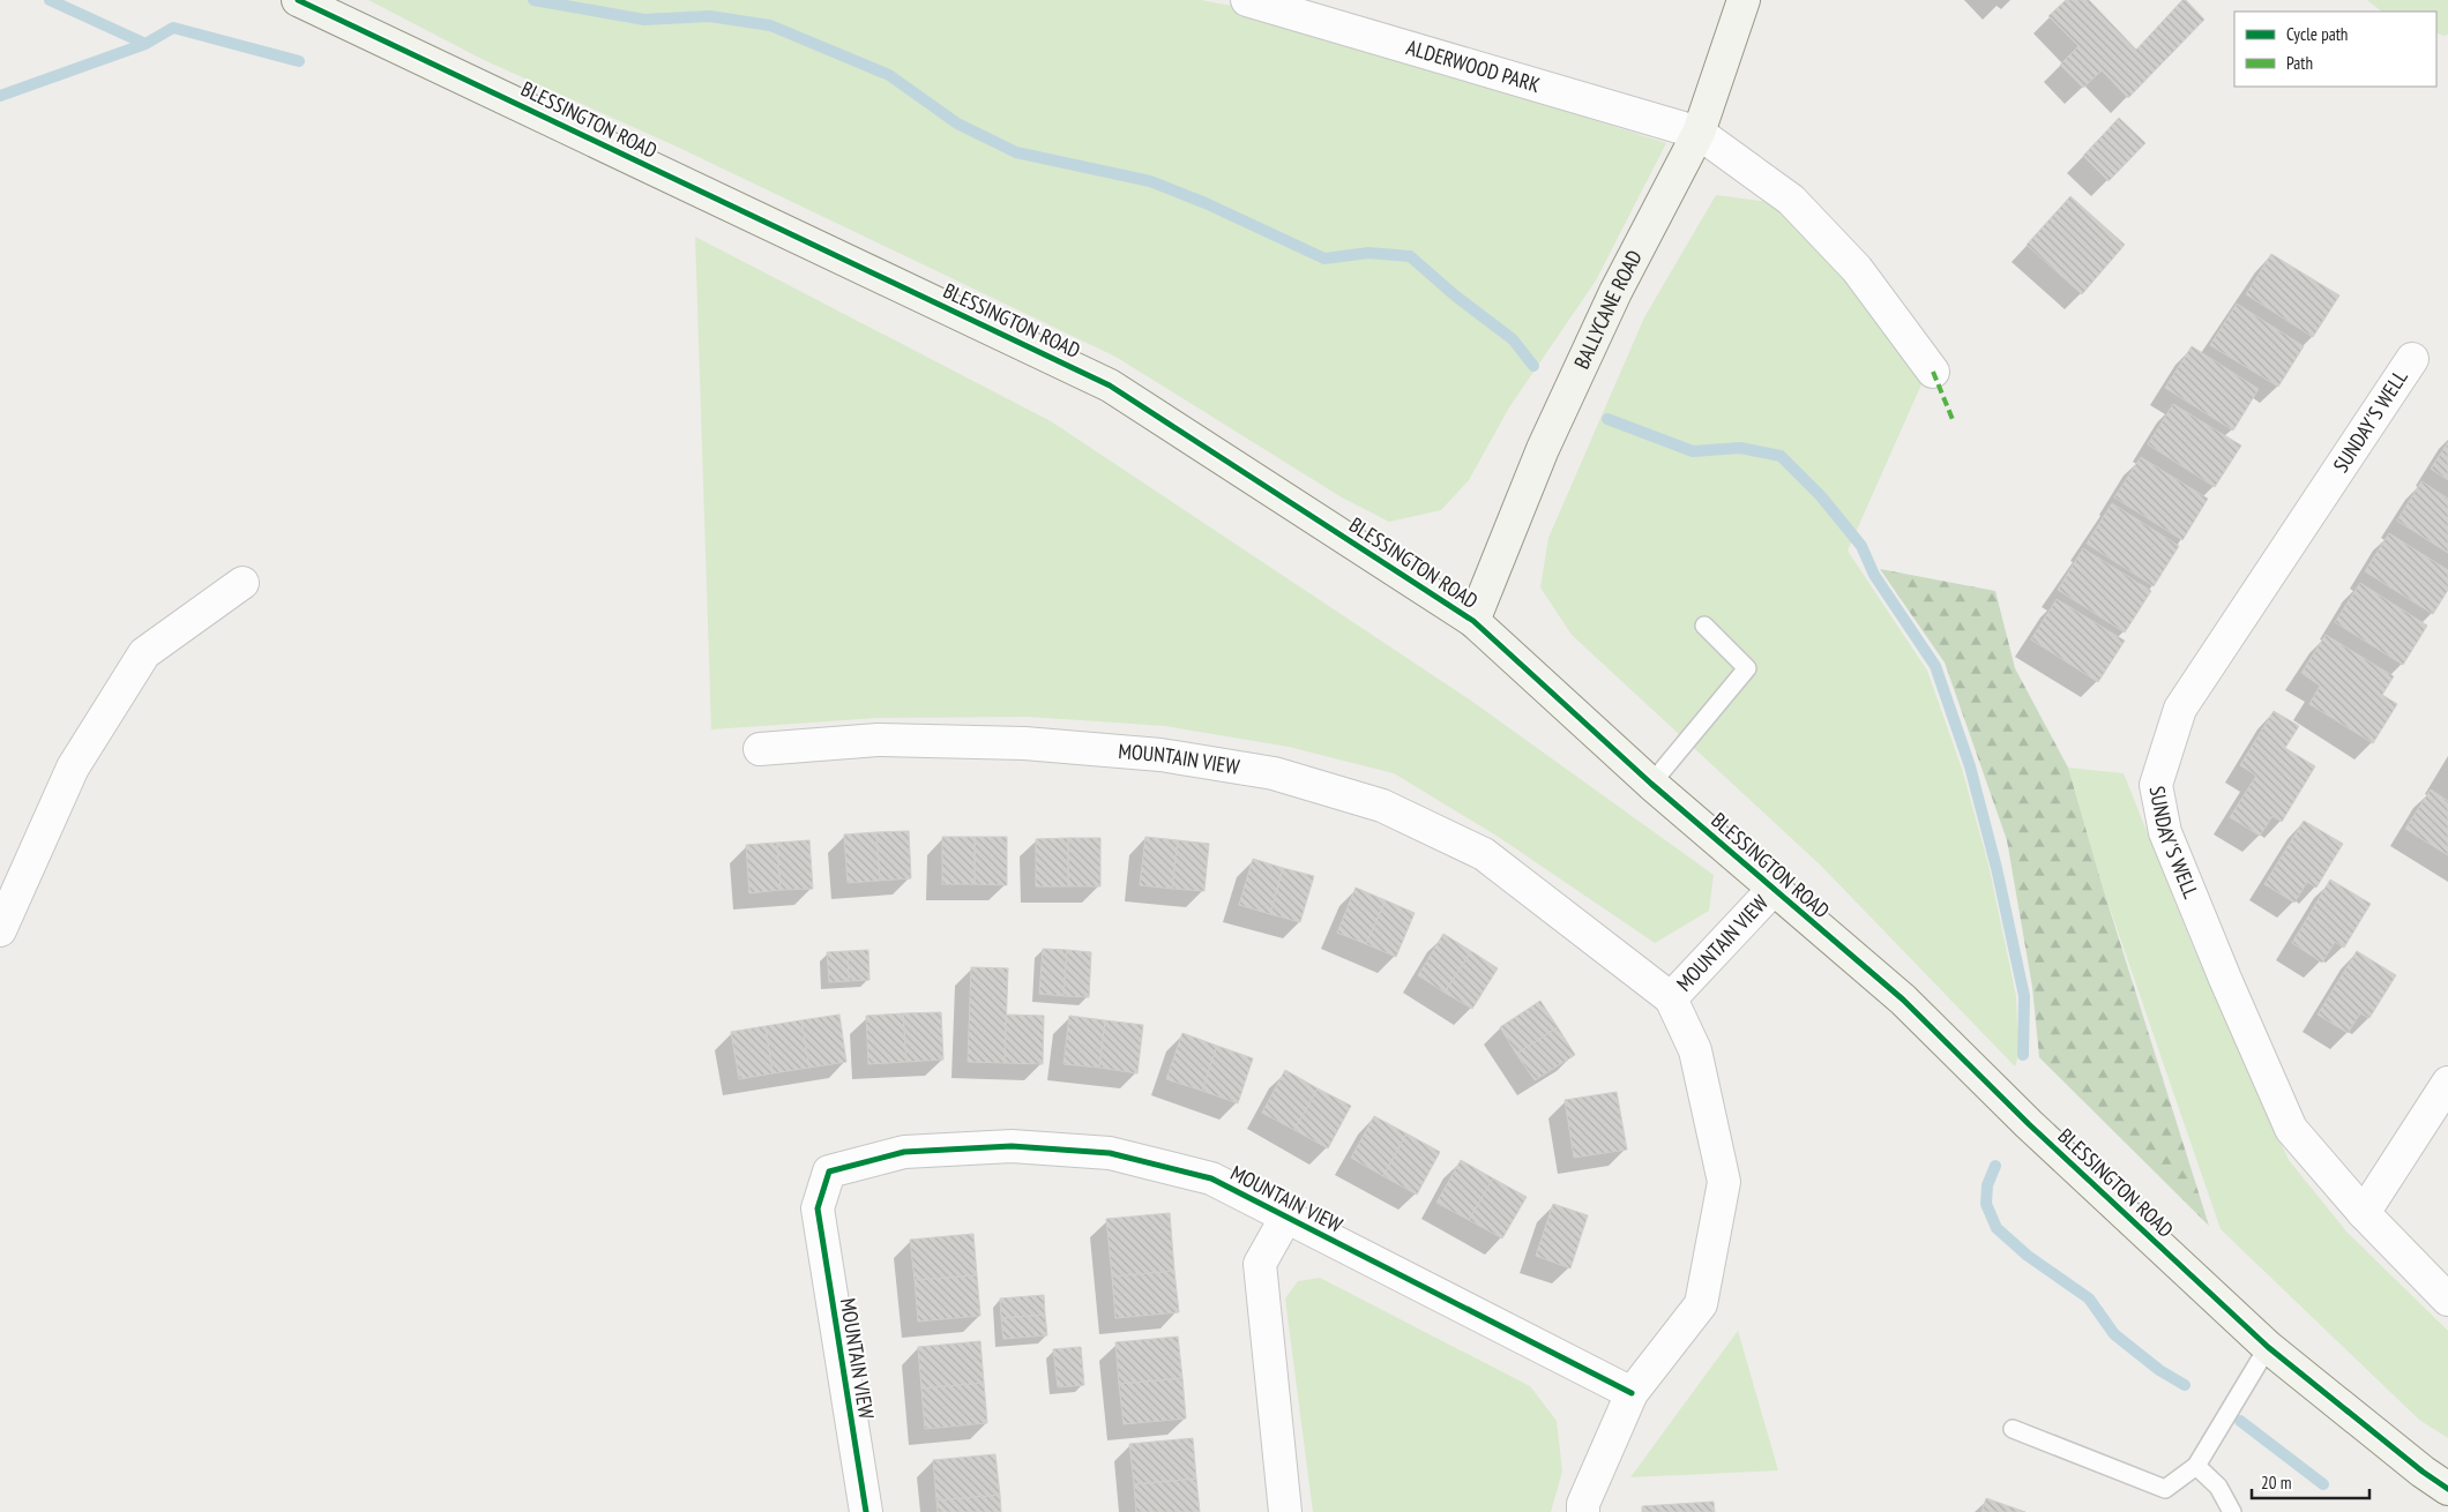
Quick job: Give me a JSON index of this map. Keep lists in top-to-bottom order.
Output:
{
  "streets": {
    "main road": ["BLESSINGTON ROAD", "BALLYCANE ROAD"],
    "street": ["ALDERWOOD PARK", "SUNDAY'S WELL", "MOUNTAIN VIEW"]
  },
  "crossings": [
    ["ALDERWOOD PARK", "BALLYCANE ROAD"],
    ["BLESSINGTON ROAD", "BALLYCANE ROAD"],
    ["BLESSINGTON ROAD", "MOUNTAIN VIEW"]
  ],
  "legend": ["Cycle path", "Path"],
  "scale_bar": "20 m"
}
